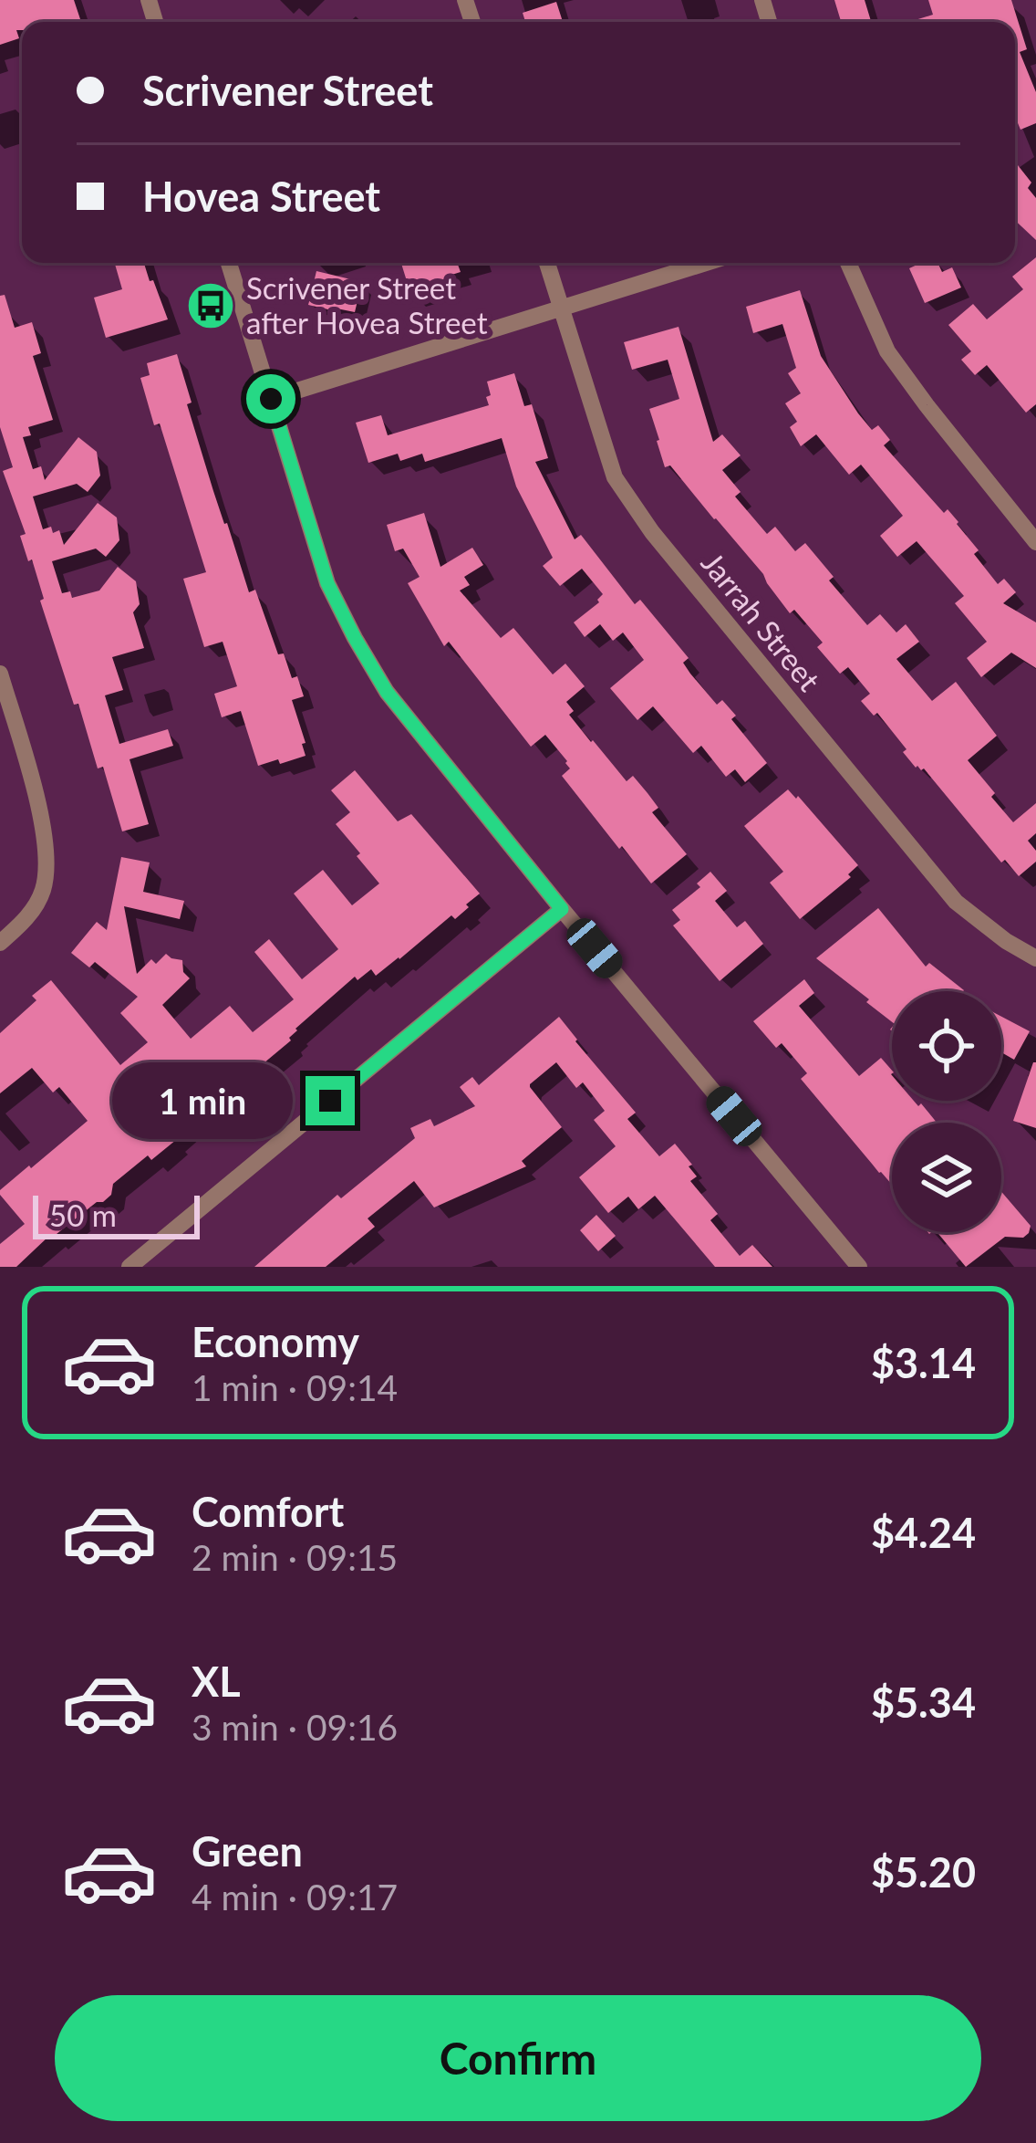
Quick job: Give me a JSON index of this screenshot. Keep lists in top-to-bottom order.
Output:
{
  "streets": {
    "street": ["Jarrah Street"]
  },
  "places": {
    "bus stop": ["Scrivener Street after Hovea Street"]
  },
  "scale_bar": "50 m",
  "page": {
    "banner": ["Scrivener Street", "Hovea Street"],
    "bubble": "1 min",
    "scale": "50 m",
    "list": [
      {
        "name": "Economy",
        "note": "1 min · 09:14",
        "value": "$3.14"
      },
      {
        "name": "Comfort",
        "note": "2 min · 09:15",
        "value": "$4.24"
      },
      {
        "name": "XL",
        "note": "3 min · 09:16",
        "value": "$5.34"
      },
      {
        "name": "Green",
        "note": "4 min · 09:17",
        "value": "$5.20"
      }
    ],
    "buttons": "Confirm"
  }
}
